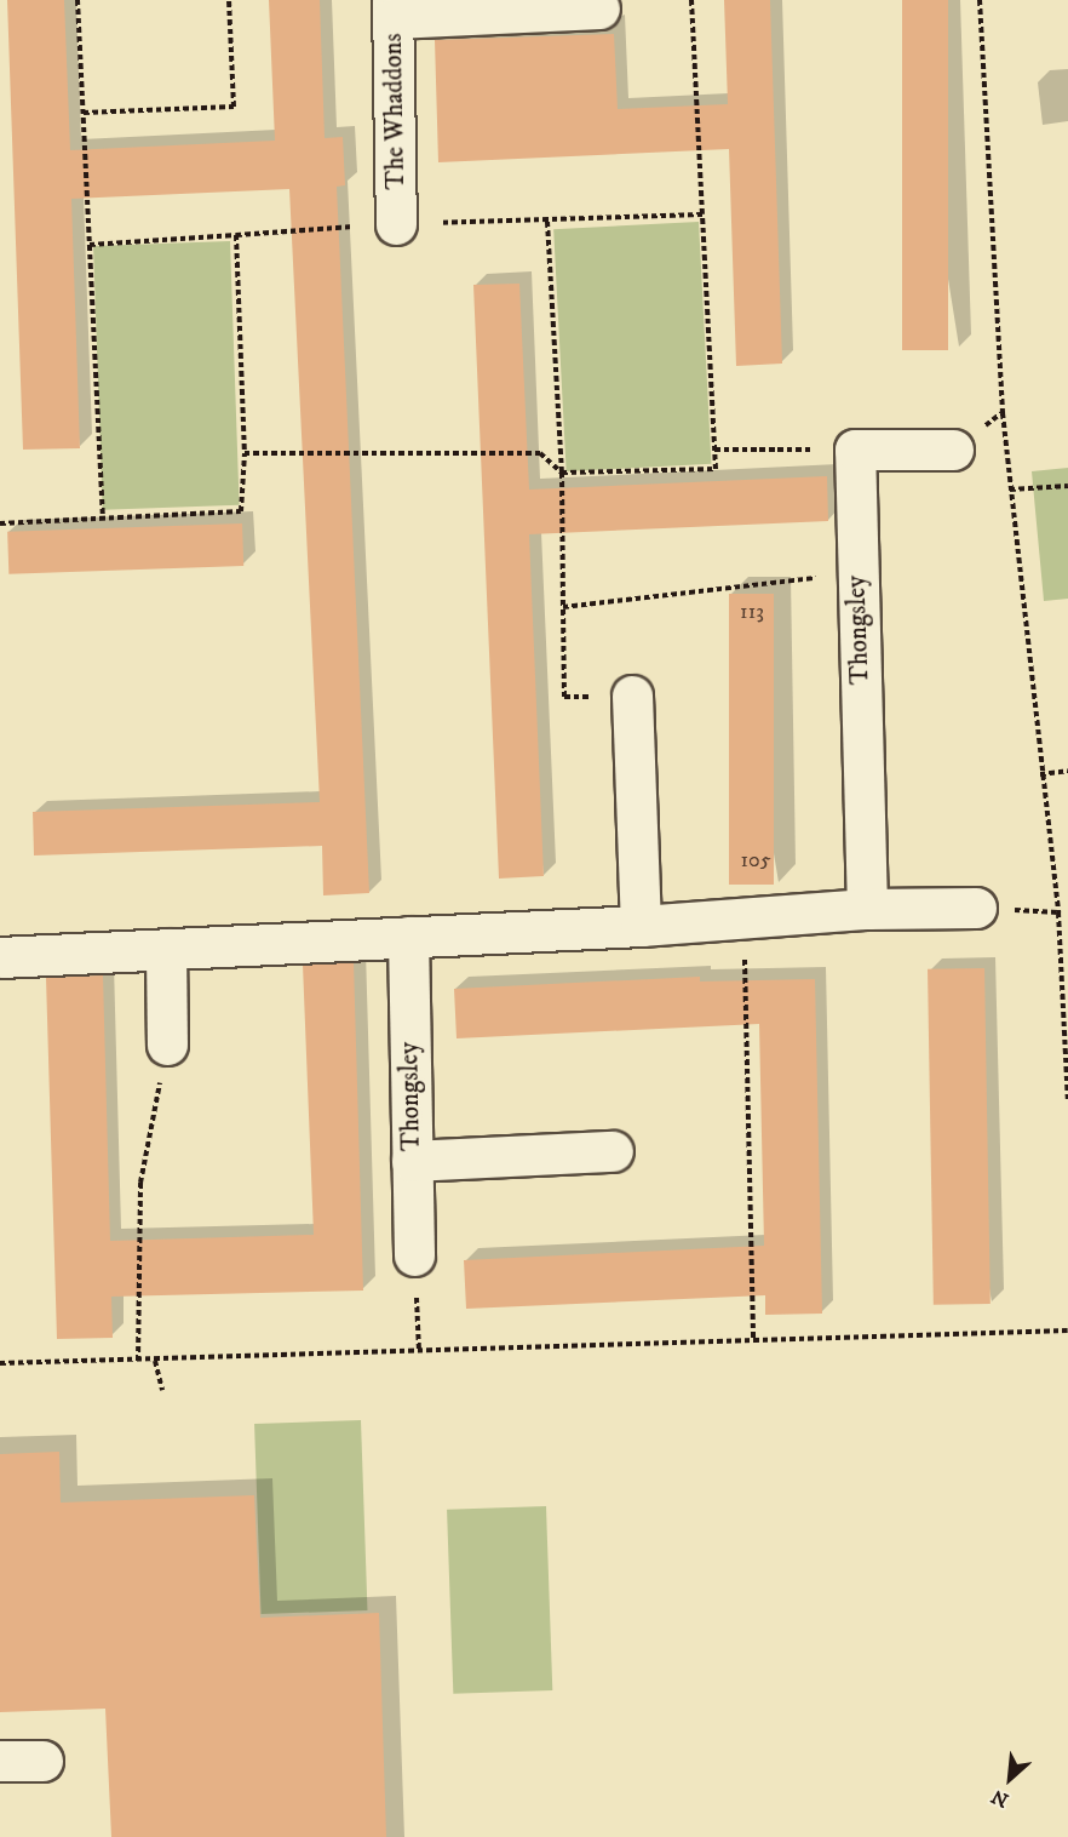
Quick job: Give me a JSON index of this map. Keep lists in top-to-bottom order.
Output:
{
  "streets": {
    "street": ["The Whaddons", "Thongsley"]
  },
  "house_numbers": ["113", "105"],
  "north": "bottom left"
}
